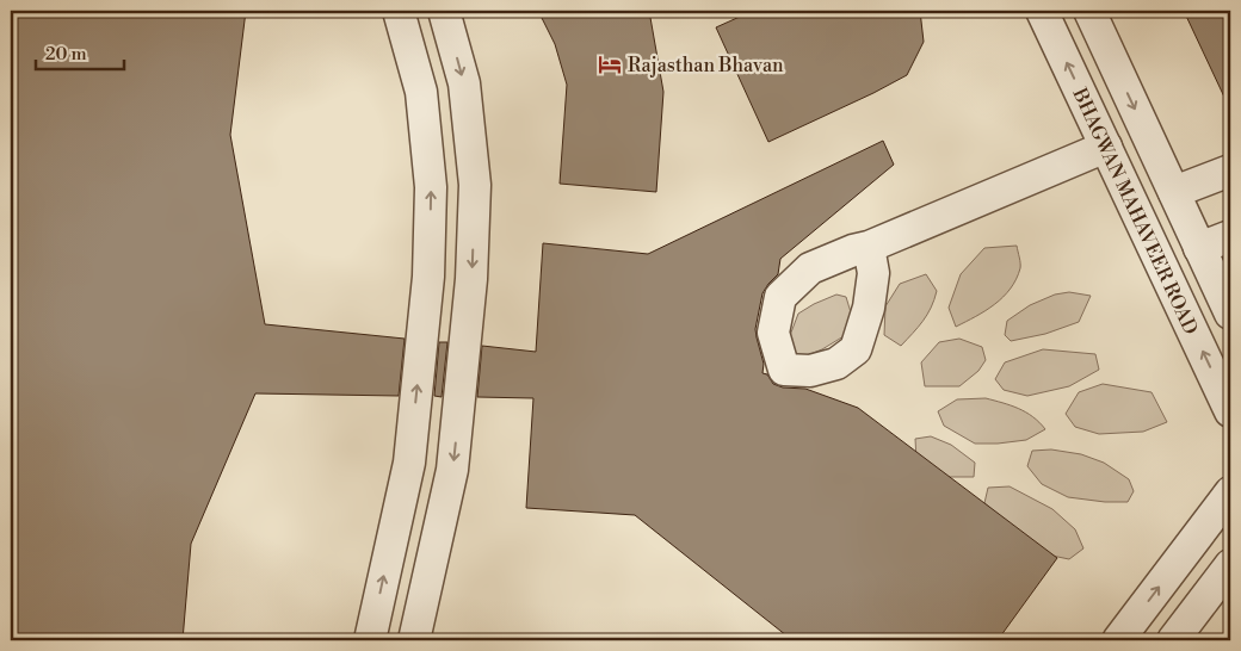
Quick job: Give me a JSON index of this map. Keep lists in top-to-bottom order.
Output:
{
  "streets": {
    "street": ["BHAGWAN MAHAVEER ROAD"]
  },
  "places": {
    "hotel": ["Rajasthan Bhavan"]
  },
  "scale_bar": "20 m"
}
